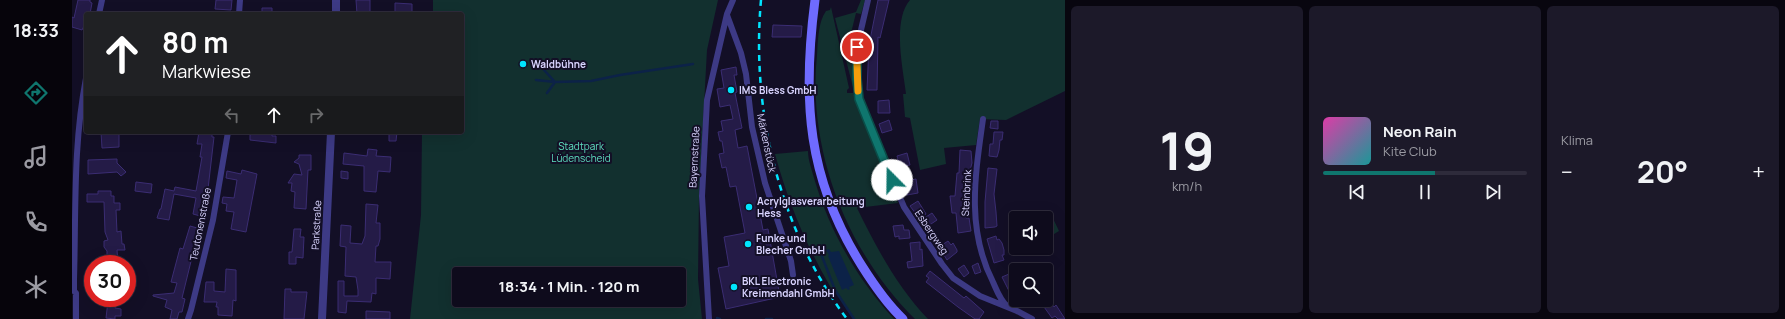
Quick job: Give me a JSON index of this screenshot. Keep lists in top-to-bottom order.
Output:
{
  "streets": {
    "street": [
      "Märkenstück",
      "Bayernstraße",
      "Steinbrink",
      "Teutonenstraße",
      "Parkstraße",
      "Esbergweg"
    ]
  },
  "crossings": [
    ["Märkenstück", "Bayernstraße"],
    ["Steinbrink", "Esbergweg"]
  ],
  "parks": ["Stadtpark Lüdenscheid"],
  "places": [
    "Waldbühne",
    "IMS Bless GmbH",
    "Acrylglasverarbeitung Hess",
    "Funke und Blecher GmbH",
    "BKL Electronic Kreimendahl GmbH"
  ],
  "page": {
    "tabs": "18:33",
    "tile": [
      ["19", "km/h"],
      "Klima"
    ],
    "turn": ["80 m", "Markwiese"],
    "song": ["Neon Rain", "Kite Club"],
    "heat": ["−", "20°", "+"],
    "limit": "30",
    "trip": "18:34 · 1 Min. · 120 m"
  }
}
